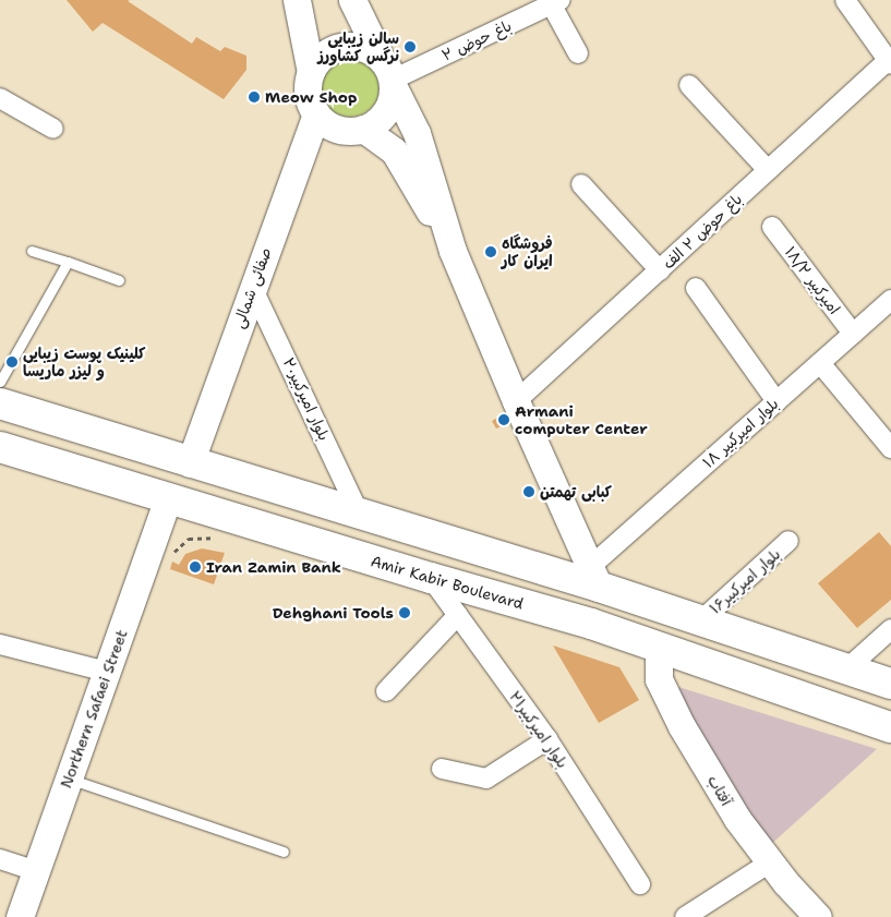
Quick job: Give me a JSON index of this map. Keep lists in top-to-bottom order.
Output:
{
  "streets": {
    "main road": [
      "صفائی شمالی",
      "Amir Kabir Boulevard",
      "Northern Safaei Street",
      "آفتاب"
    ],
    "street": [
      "۲ باغ حوض",
      "باغ حوض ۲ الف",
      "۱۸/۲ امیرکبیر",
      "بلوار امیرکبیر۲۰",
      "۱۸ بلوار امیرکبیر",
      "بلوار امیرکبیر۱۶",
      "بلوار امیرکبیر۲۱"
    ]
  },
  "crossings": [
    ["۲ باغ حوض", "صفائی شمالی"],
    ["۱۸/۲ امیرکبیر", "۱۸ بلوار امیرکبیر"],
    ["صفائی شمالی", "بلوار امیرکبیر۲۰"],
    ["Amir Kabir Boulevard", "Northern Safaei Street"],
    ["Amir Kabir Boulevard", "بلوار امیرکبیر۲۱"],
    ["Amir Kabir Boulevard", "آفتاب"]
  ],
  "places": [
    "سالن زیبایی نرگس کشاورز",
    "Meow Shop",
    "فروشگاه ایران کار",
    "کلینیک پوست زیبایی و لیزر ماریسا",
    "Armani computer Center",
    "کبابی تهمتن",
    "Iran Zamin Bank",
    "Dehghani Tools"
  ]
}
